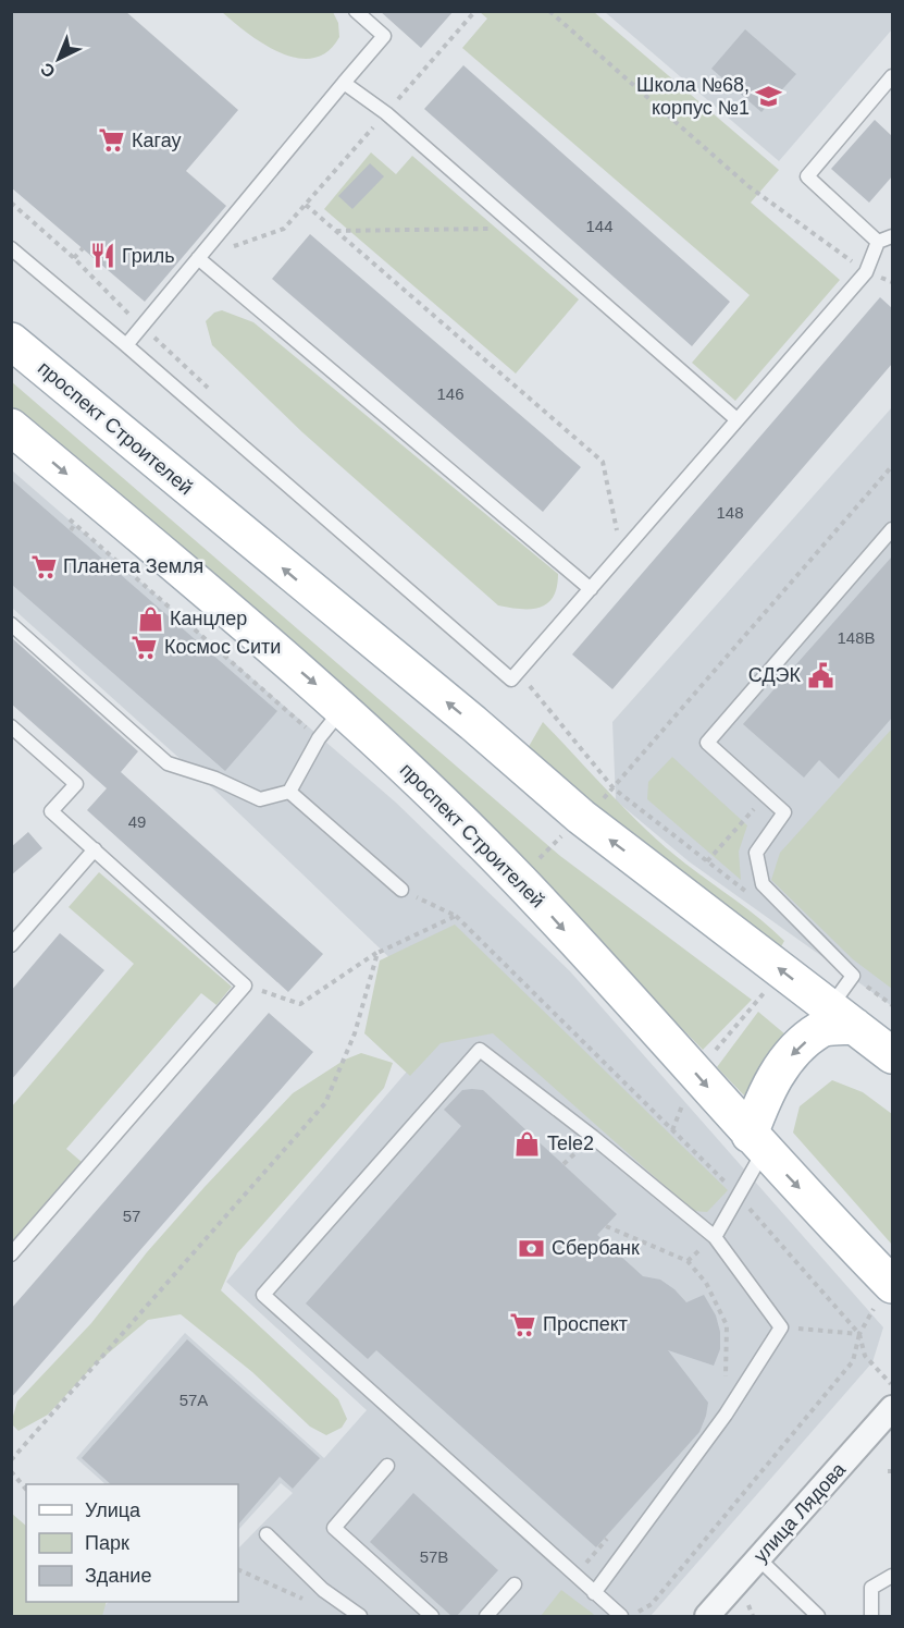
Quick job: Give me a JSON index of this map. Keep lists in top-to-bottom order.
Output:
{
  "streets": {
    "main road": ["проспект Строителей"],
    "street": ["улица Лядова"]
  },
  "places": {
    "school or university": ["Школа №68, корпус №1"],
    "supermarket": [
      "Кагау",
      "Планета Земля",
      "Космос Сити",
      "Проспект"
    ],
    "restaurant": ["Гриль"],
    "shop": ["Канцлер", "Tele2"],
    "public building": ["СДЭК"],
    "bank": ["Сбербанк"]
  },
  "house_numbers": [
    "144",
    "146",
    "148",
    "148В",
    "49",
    "57",
    "57А",
    "57В"
  ],
  "legend": ["Улица", "Парк", "Здание"],
  "north": "bottom left"
}
